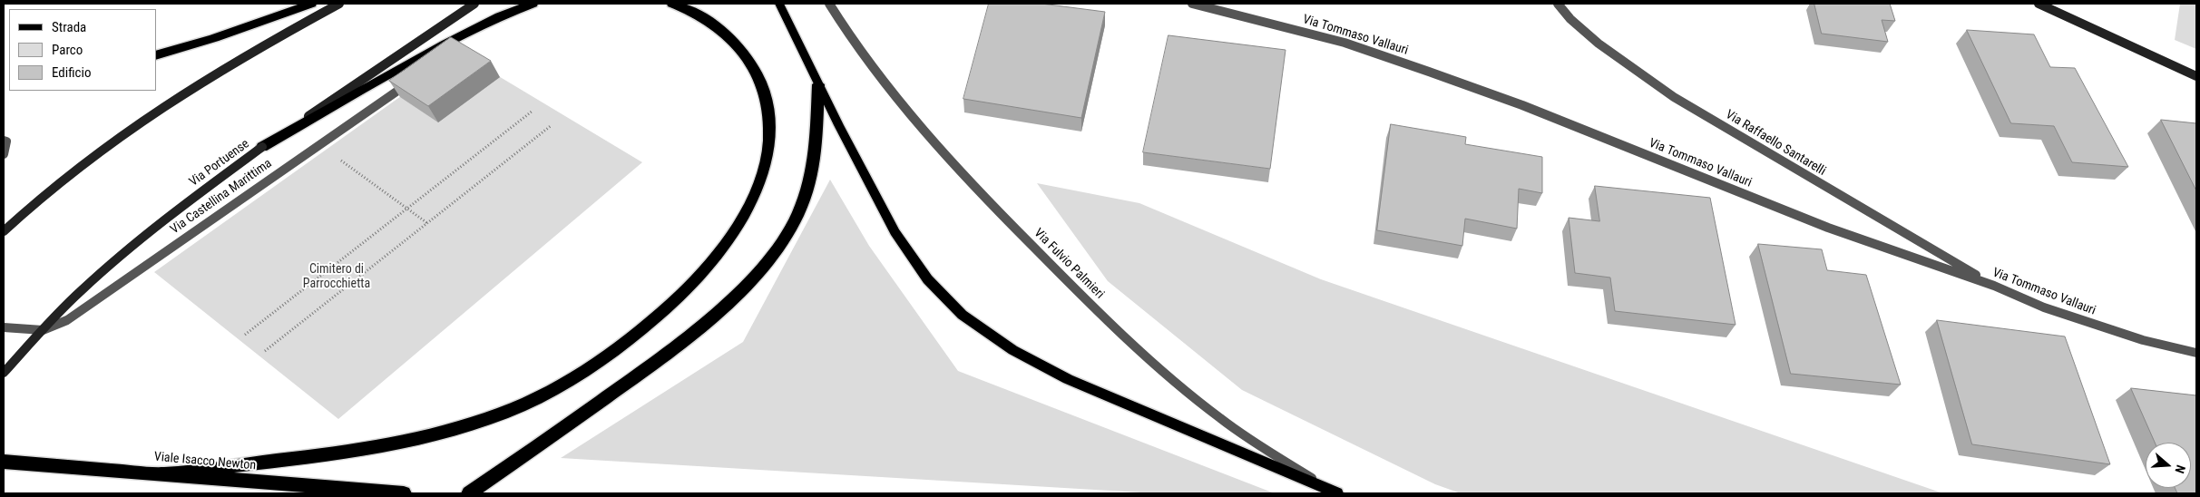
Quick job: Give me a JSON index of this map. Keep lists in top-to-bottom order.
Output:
{
  "streets": {
    "highway": ["Viale Isacco Newton"],
    "main road": ["Via Portuense"],
    "street": [
      "Via Tommaso Vallauri",
      "Via Raffaello Santarelli",
      "Via Castellina Marittima",
      "Via Fulvio Palmieri"
    ]
  },
  "crossings": [
    ["Via Tommaso Vallauri", "Via Raffaello Santarelli"]
  ],
  "parks": ["Cimitero di Parrocchietta"],
  "legend": ["Strada", "Parco", "Edificio"],
  "north": "right"
}
